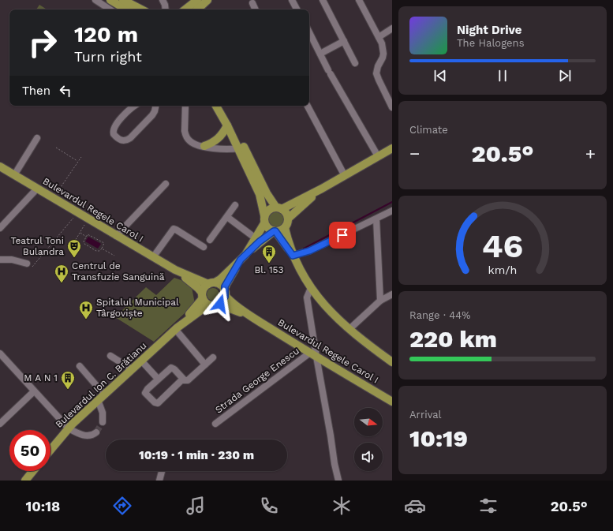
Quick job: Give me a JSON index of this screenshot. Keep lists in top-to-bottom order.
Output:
{
  "streets": {
    "main road": ["Bulevardul Regele Carol I", "Bulevardul Ion C. Brătianu"],
    "street": ["Strada George Enescu"]
  },
  "crossings": [
    ["Bulevardul Regele Carol I", "Strada George Enescu"],
    ["Bulevardul Regele Carol I", "Bulevardul Ion C. Brătianu"]
  ],
  "places": {
    "theatre": ["Teatrul Toni Bulandra"],
    "building": ["Bl. 153", "M A N 1"],
    "hospital": ["Centrul de Transfuzie Sanguină", "Spitalul Municipal Târgoviște"]
  },
  "north": "right",
  "page": {
    "turn": ["120 m", "Turn right"],
    "song": ["Night Drive", "The Halogens"],
    "then": "Then",
    "tile": [
      "Climate",
      ["Range · 44%", "220 km"],
      ["Arrival", "10:19"]
    ],
    "heat": ["−", "20.5°", "+"],
    "limit": "50",
    "trip": "10:19 · 1 min · 230 m",
    "tabs": ["10:18", "20.5°"],
    "gauge": ["46", "km/h"]
  }
}
